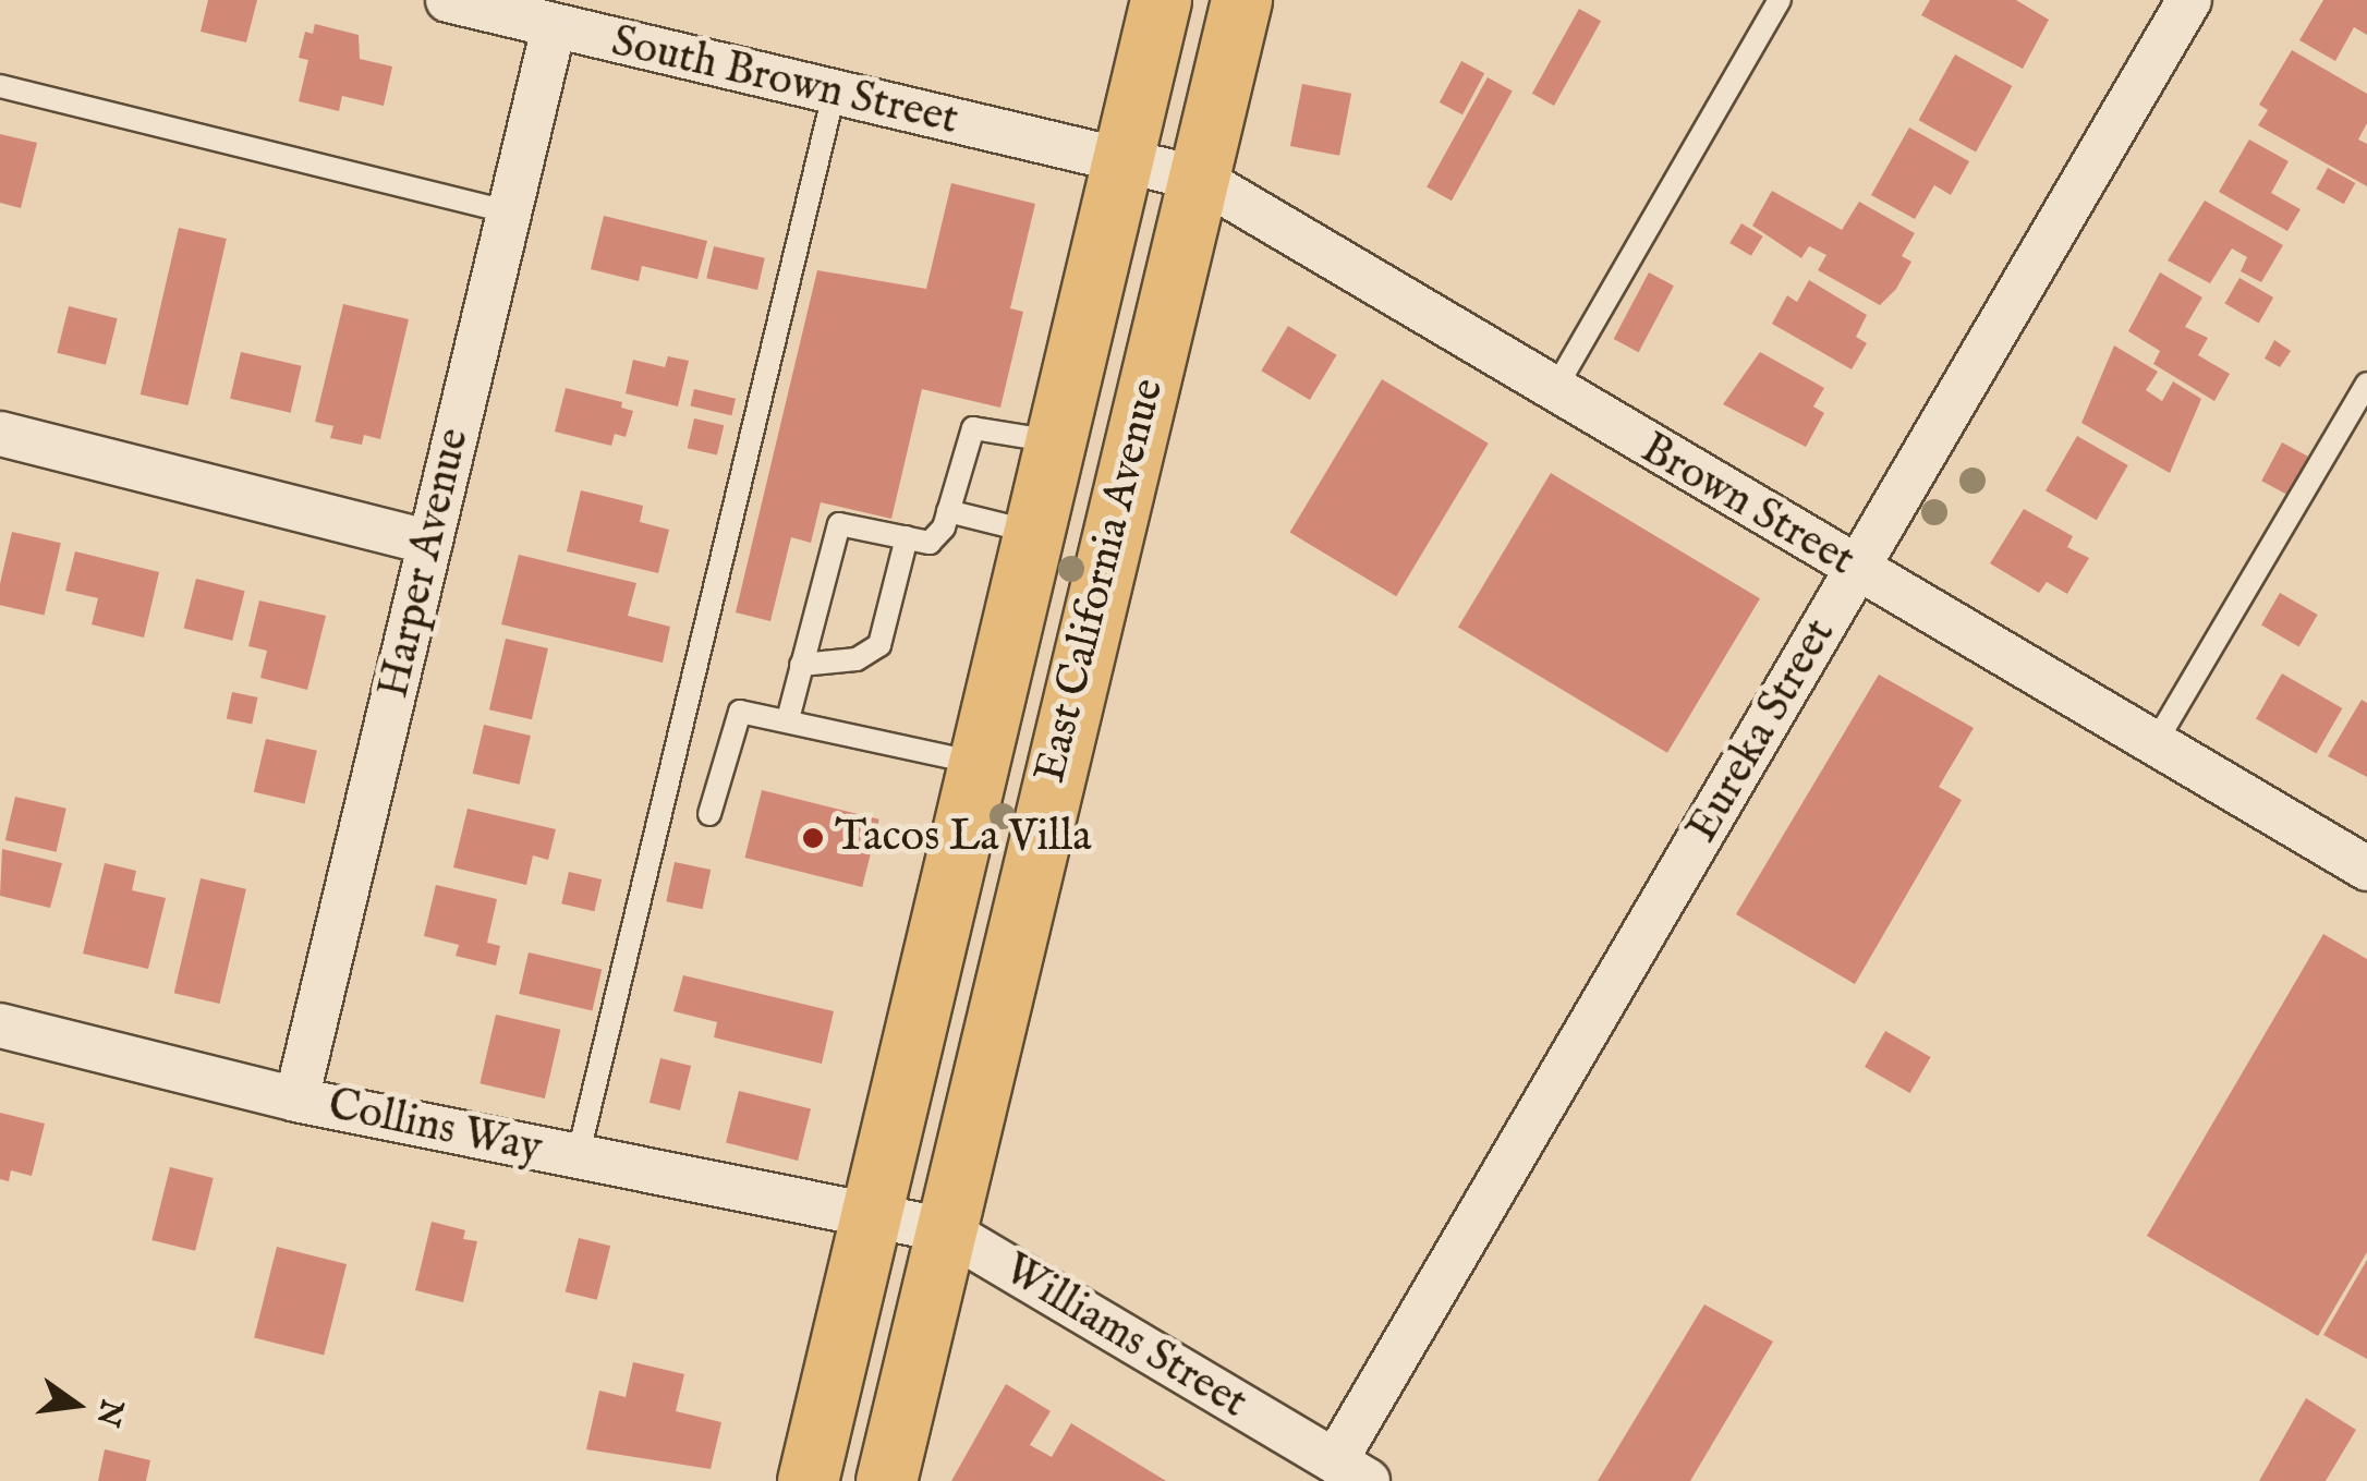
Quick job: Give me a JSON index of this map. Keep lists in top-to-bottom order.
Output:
{
  "streets": {
    "main road": ["East California Avenue"],
    "street": [
      "South Brown Street",
      "Brown Street",
      "Harper Avenue",
      "Eureka Street",
      "Collins Way",
      "Williams Street"
    ]
  },
  "crossings": [
    ["South Brown Street", "Brown Street"],
    ["South Brown Street", "Harper Avenue"],
    ["South Brown Street", "East California Avenue"],
    ["Brown Street", "East California Avenue"],
    ["Brown Street", "Eureka Street"],
    ["Harper Avenue", "Collins Way"],
    ["East California Avenue", "Collins Way"],
    ["East California Avenue", "Williams Street"],
    ["Eureka Street", "Williams Street"],
    ["Collins Way", "Williams Street"]
  ],
  "places": ["Tacos La Villa"],
  "north": "right"
}
